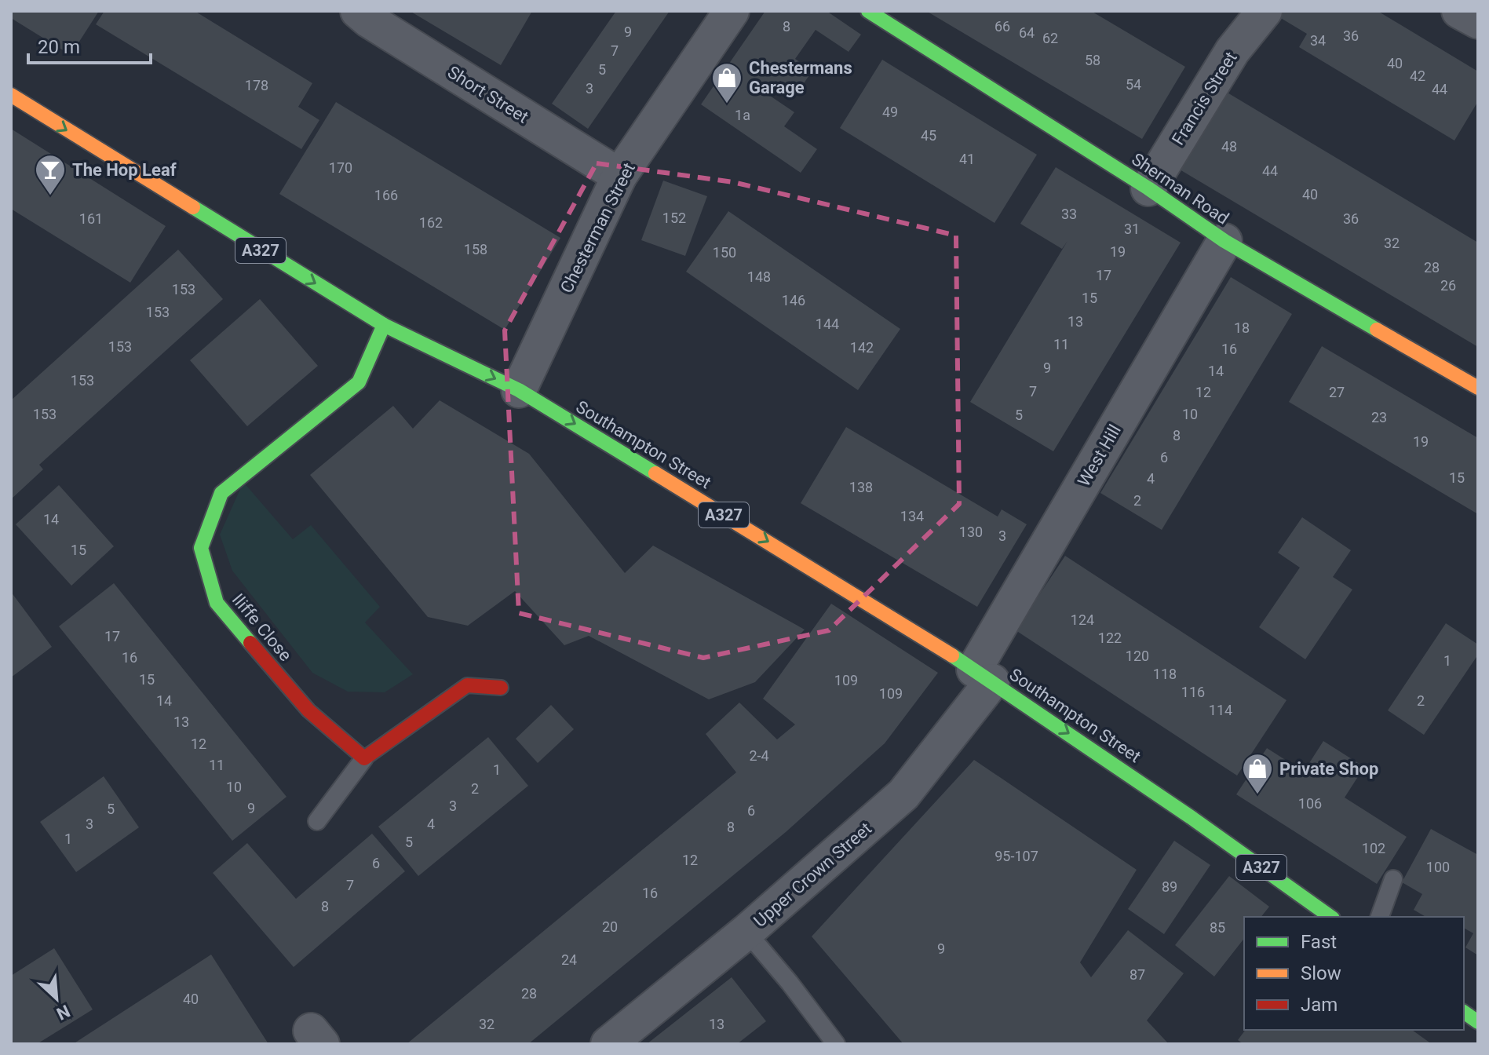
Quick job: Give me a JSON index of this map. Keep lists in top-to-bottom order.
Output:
{
  "streets": {
    "main road": [
      "Sherman Road",
      "A327",
      "Southampton Street",
      "Iliffe Close"
    ],
    "street": [
      "Short Street",
      "Francis Street",
      "Chesterman Street",
      "West Hill",
      "Upper Crown Street"
    ]
  },
  "crossings": [
    ["Short Street", "Chesterman Street"],
    ["Francis Street", "Sherman Road"],
    ["Sherman Road", "West Hill"],
    ["Chesterman Street", "Southampton Street"],
    ["Southampton Street", "West Hill"],
    ["Southampton Street", "Iliffe Close"],
    ["Southampton Street", "Upper Crown Street"],
    ["West Hill", "Upper Crown Street"]
  ],
  "one_way": ["Southampton Street"],
  "places": {
    "shop": ["Chestermans Garage", "Private Shop"],
    "bar": ["The Hop Leaf"]
  },
  "house_numbers": [
    "8",
    "66",
    "9",
    "64",
    "36",
    "62",
    "34",
    "7",
    "58",
    "40",
    "5",
    "42",
    "54",
    "178",
    "3",
    "44",
    "49",
    "1a",
    "45",
    "48",
    "41",
    "170",
    "44",
    "40",
    "166",
    "33",
    "152",
    "161",
    "36",
    "162",
    "31",
    "32",
    "158",
    "19",
    "150",
    "28",
    "17",
    "148",
    "26",
    "153",
    "15",
    "146",
    "153",
    "13",
    "144",
    "18",
    "11",
    "153",
    "142",
    "16",
    "9",
    "14",
    "153",
    "7",
    "12",
    "27",
    "153",
    "10",
    "5",
    "23",
    "8",
    "19",
    "6",
    "15",
    "4",
    "138",
    "2",
    "134",
    "14",
    "130",
    "3",
    "15",
    "124",
    "17",
    "122",
    "120",
    "16",
    "1",
    "118",
    "15",
    "109",
    "116",
    "109",
    "14",
    "2",
    "114",
    "13",
    "12",
    "2-4",
    "11",
    "1",
    "10",
    "2",
    "106",
    "3",
    "9",
    "5",
    "6",
    "3",
    "4",
    "8",
    "1",
    "5",
    "102",
    "95-107",
    "12",
    "6",
    "100",
    "7",
    "89",
    "16",
    "8",
    "20",
    "85",
    "9",
    "24",
    "87",
    "28",
    "40",
    "32",
    "13"
  ],
  "legend": ["Fast", "Slow", "Jam"],
  "scale_bar": "20 m",
  "north": "bottom right"
}
